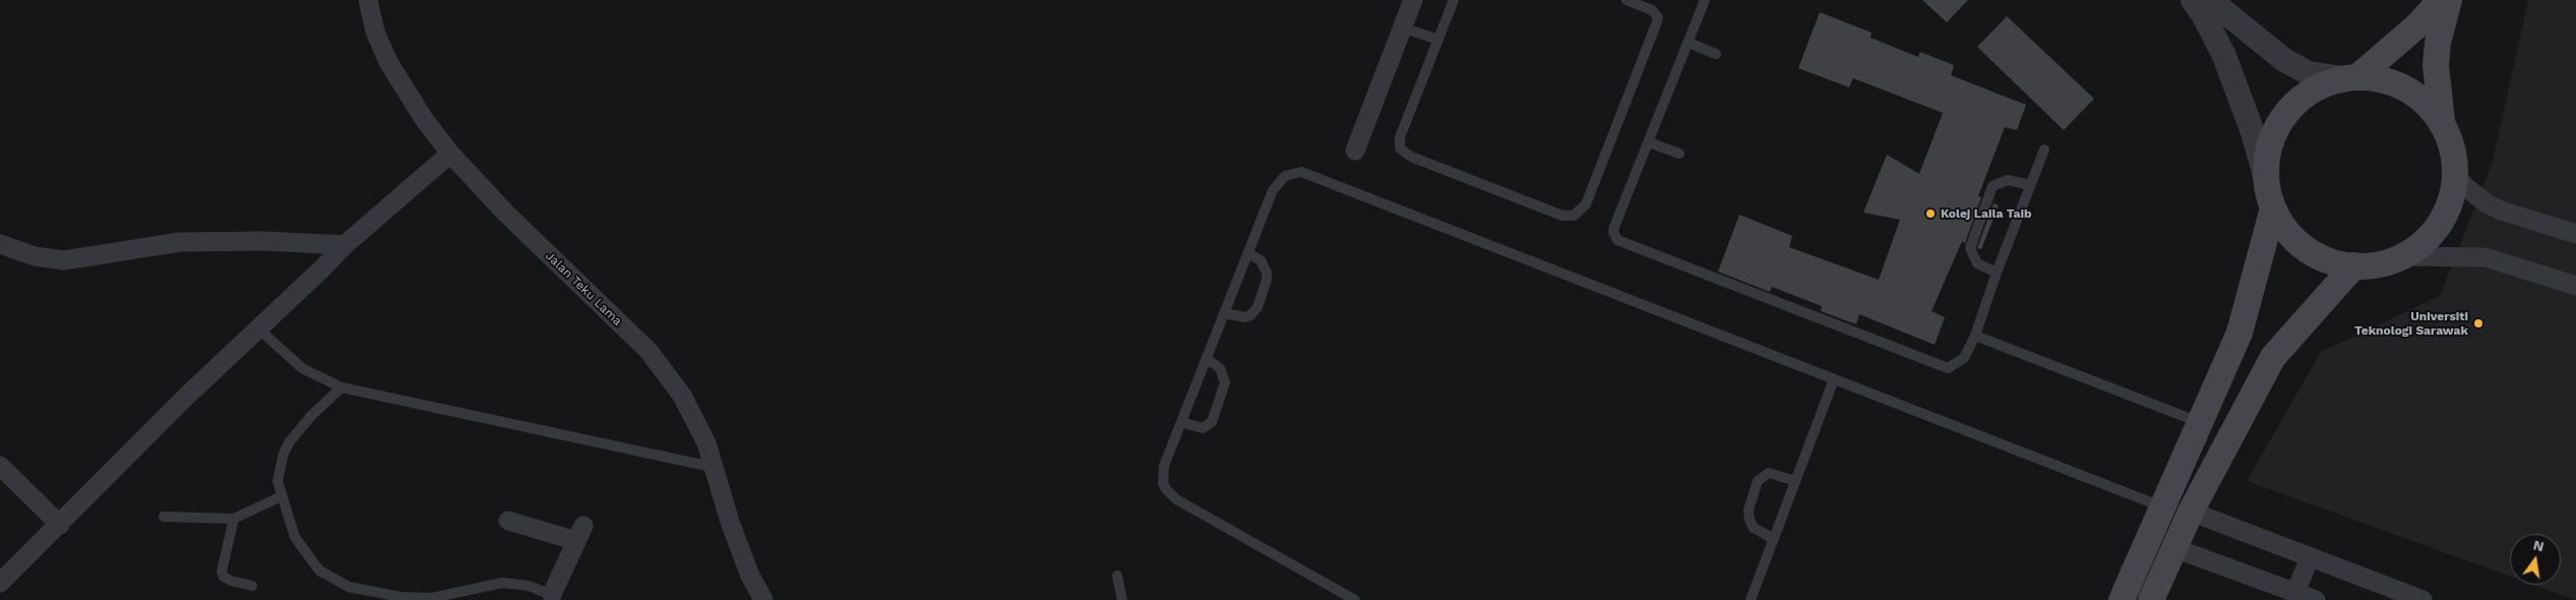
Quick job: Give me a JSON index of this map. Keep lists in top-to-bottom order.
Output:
{
  "streets": {
    "street": ["Jalan Teku Lama"]
  },
  "places": ["Kolej Laila Taib", "Universiti Teknologi Sarawak"],
  "north": "top"
}
